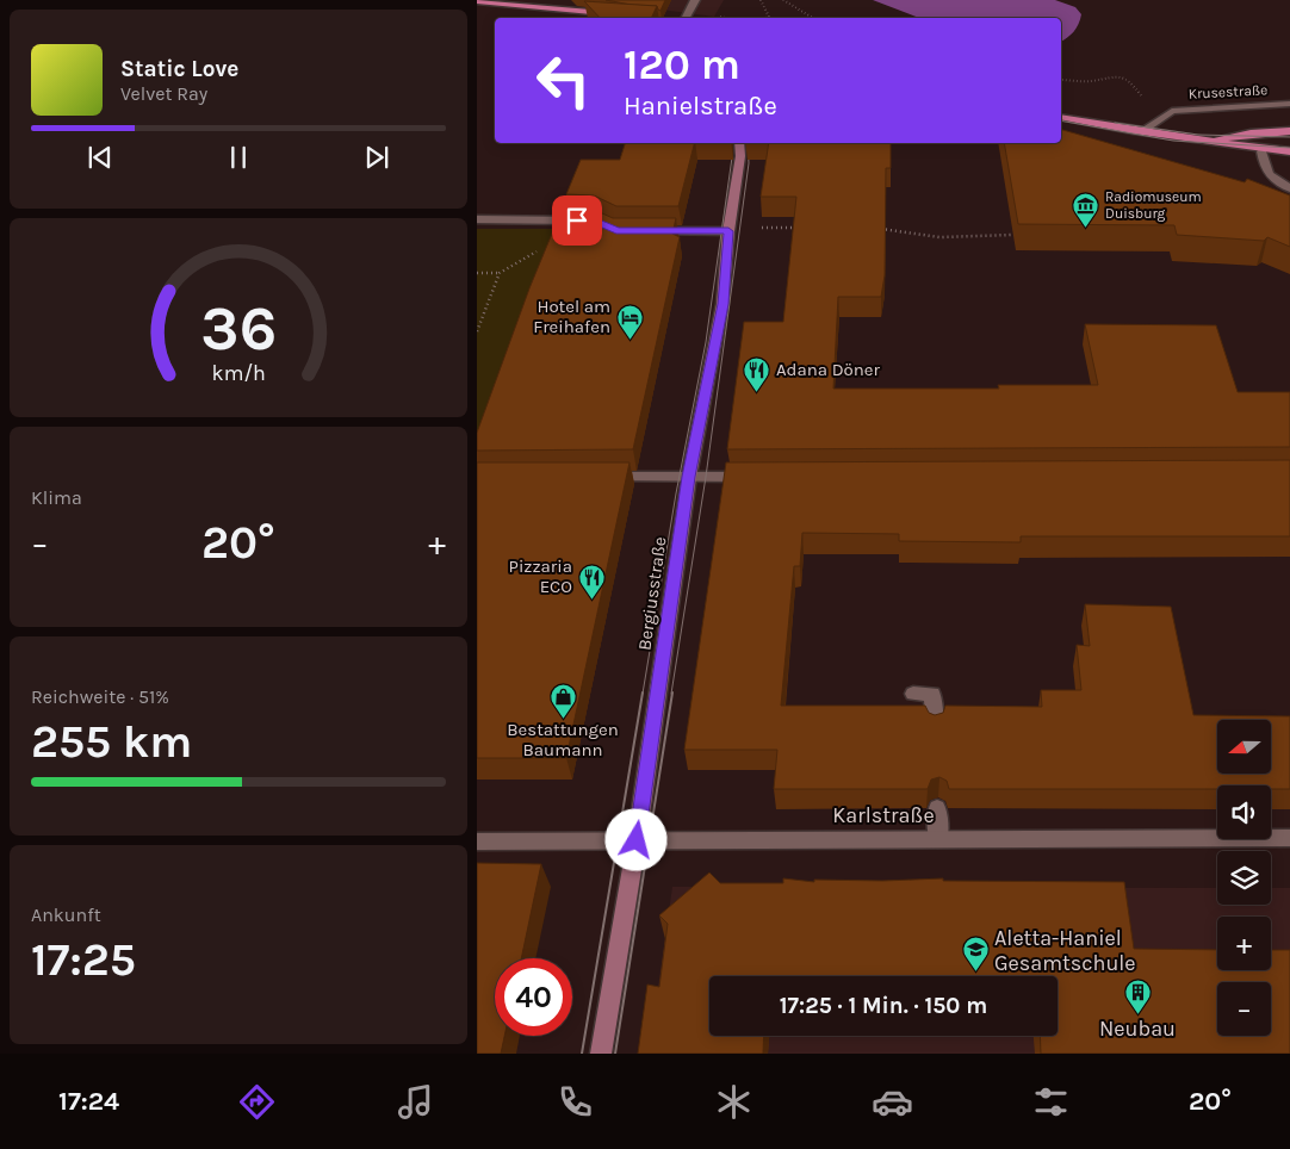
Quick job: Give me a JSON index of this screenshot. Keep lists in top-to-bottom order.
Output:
{
  "streets": {
    "street": ["Krusestraße", "Bergiusstraße", "Karlstraße"]
  },
  "crossings": [
    ["Bergiusstraße", "Karlstraße"]
  ],
  "places": {
    "museum": ["Radiomuseum Duisburg"],
    "hotel": ["Hotel am Freihafen"],
    "restaurant": ["Adana Döner", "Pizzaria ECO"],
    "shop": ["Bestattungen Baumann"],
    "school or university": ["Aletta-Haniel Gesamtschule"],
    "building": ["Neubau"]
  },
  "north": "left",
  "page": {
    "turn": ["120 m", "Hanielstraße"],
    "song": ["Static Love", "Velvet Ray"],
    "tile": [
      "Klima",
      ["Reichweite · 51%", "255 km"],
      ["Ankunft", "17:25"]
    ],
    "heat": ["−", "20°", "+"],
    "map_buttons": ["+", "−"],
    "limit": "40",
    "trip": "17:25 · 1 Min. · 150 m",
    "tabs": ["17:24", "20°"],
    "gauge": ["36", "km/h"]
  }
}
